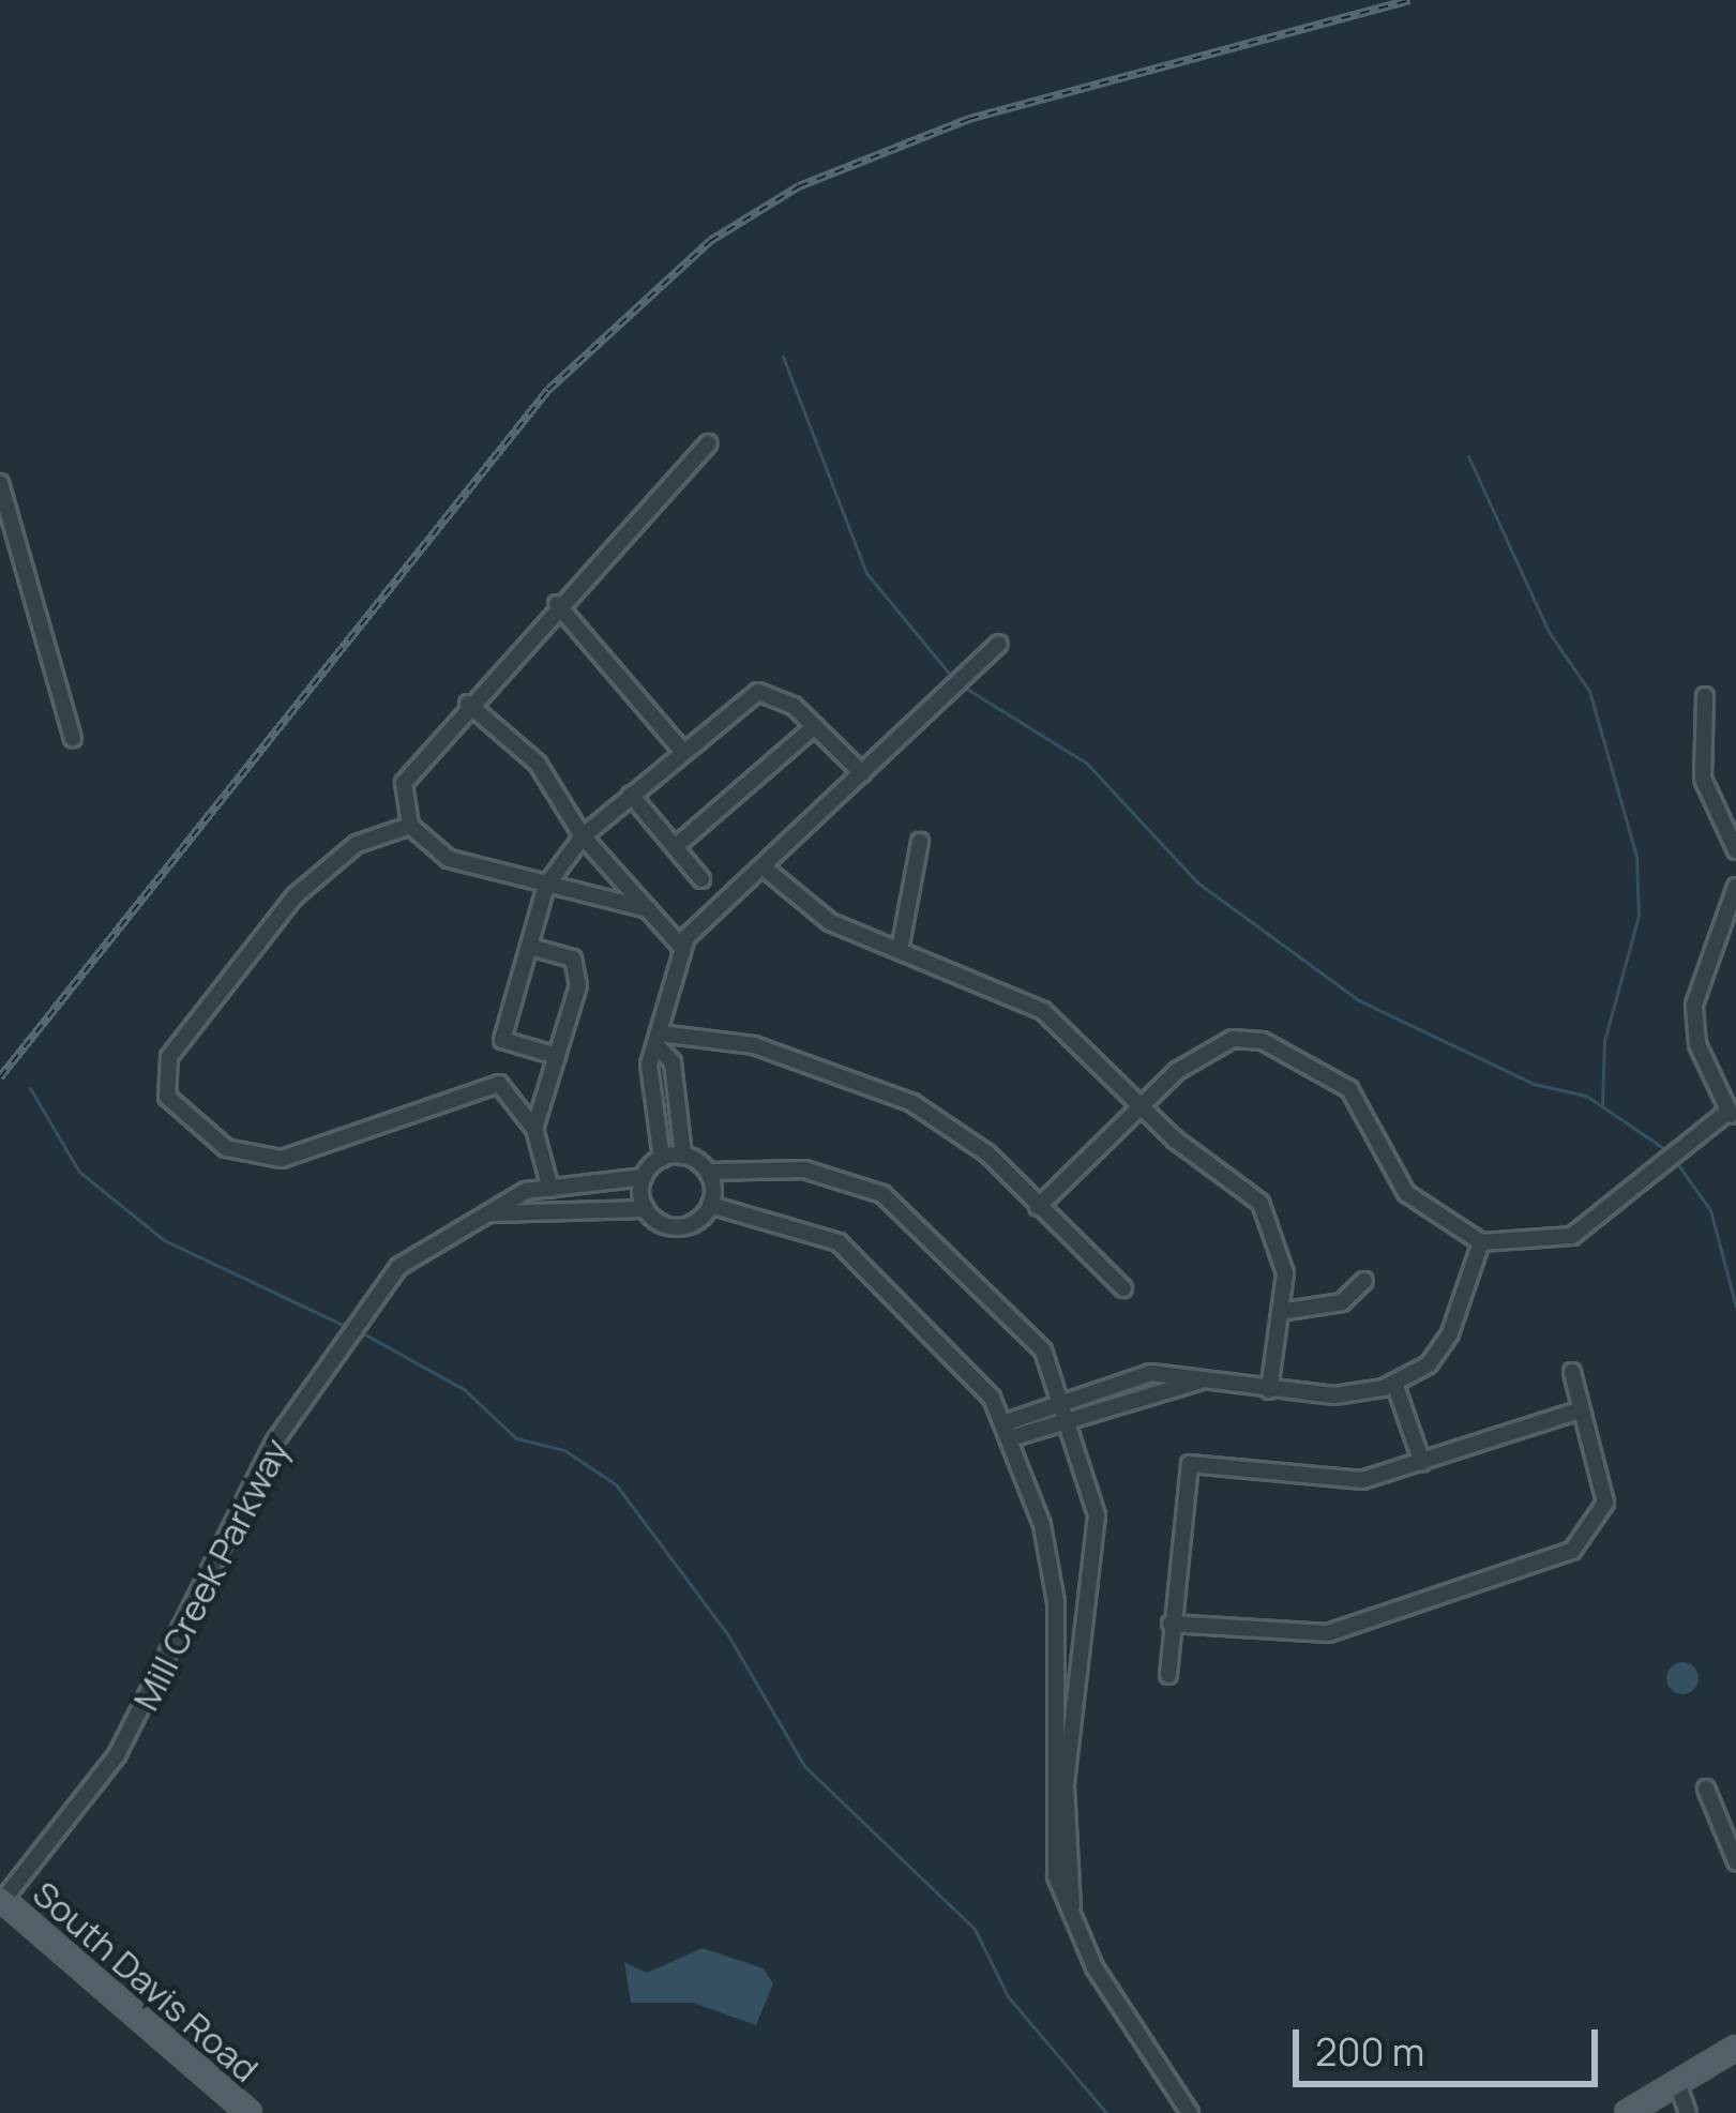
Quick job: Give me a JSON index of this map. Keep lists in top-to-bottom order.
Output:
{
  "streets": {
    "main road": ["South Davis Road"],
    "street": ["Mill Creek Parkway"]
  },
  "crossings": [
    ["Mill Creek Parkway", "South Davis Road"]
  ],
  "scale_bar": "200 m"
}
